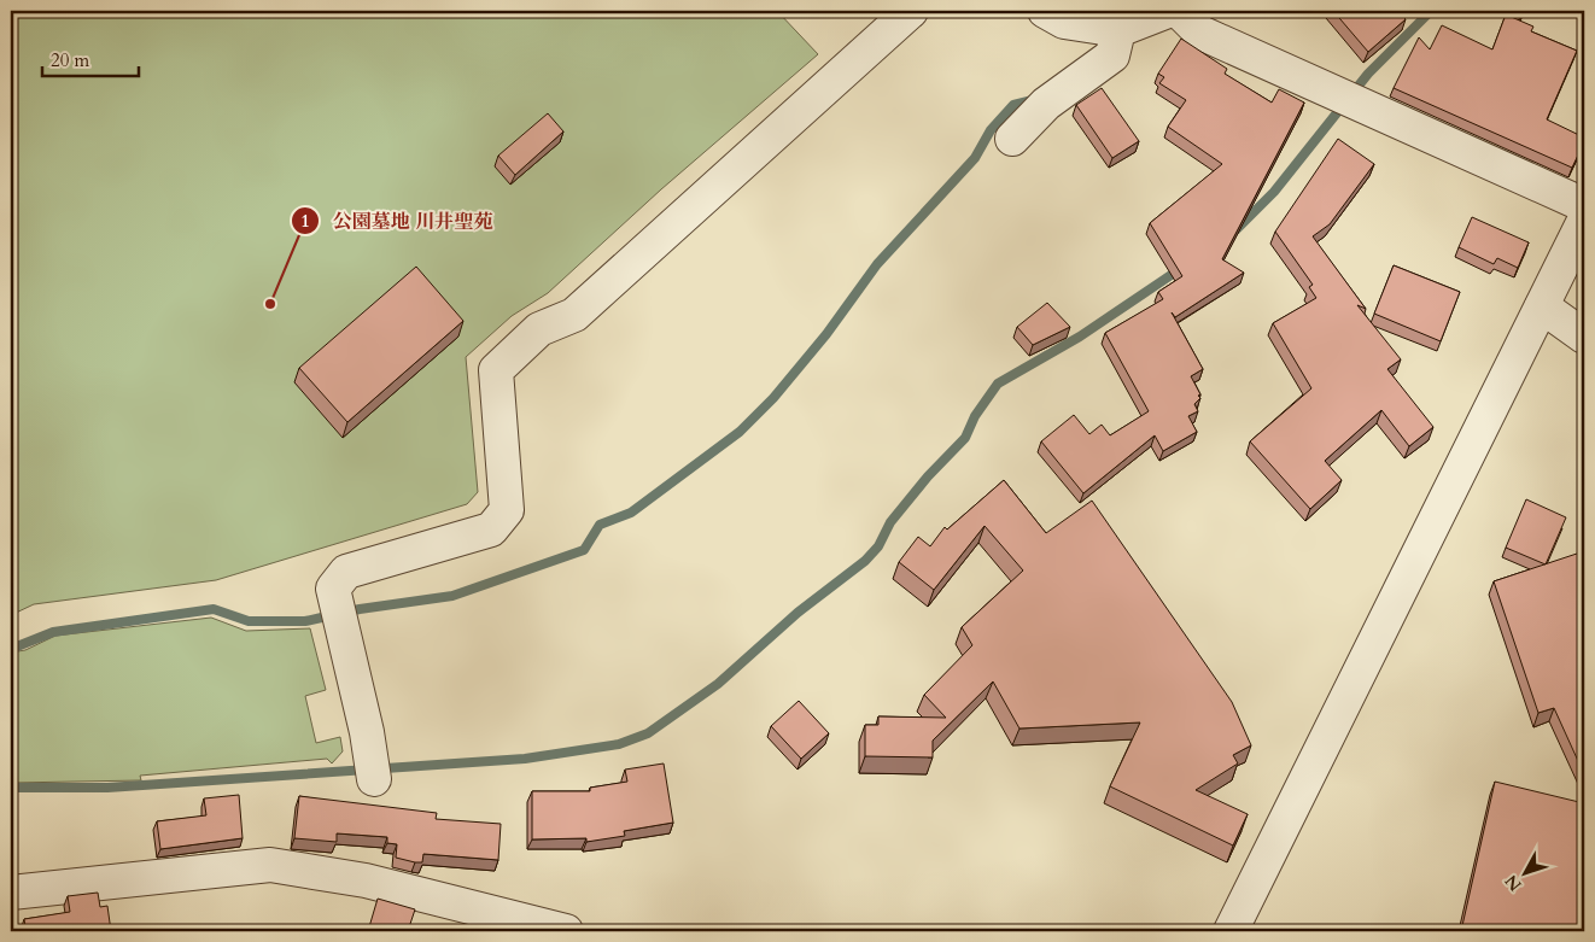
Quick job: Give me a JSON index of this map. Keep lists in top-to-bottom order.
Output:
{
  "places": ["公園墓地 川井聖苑"],
  "scale_bar": "20 m",
  "north": "bottom left"
}
